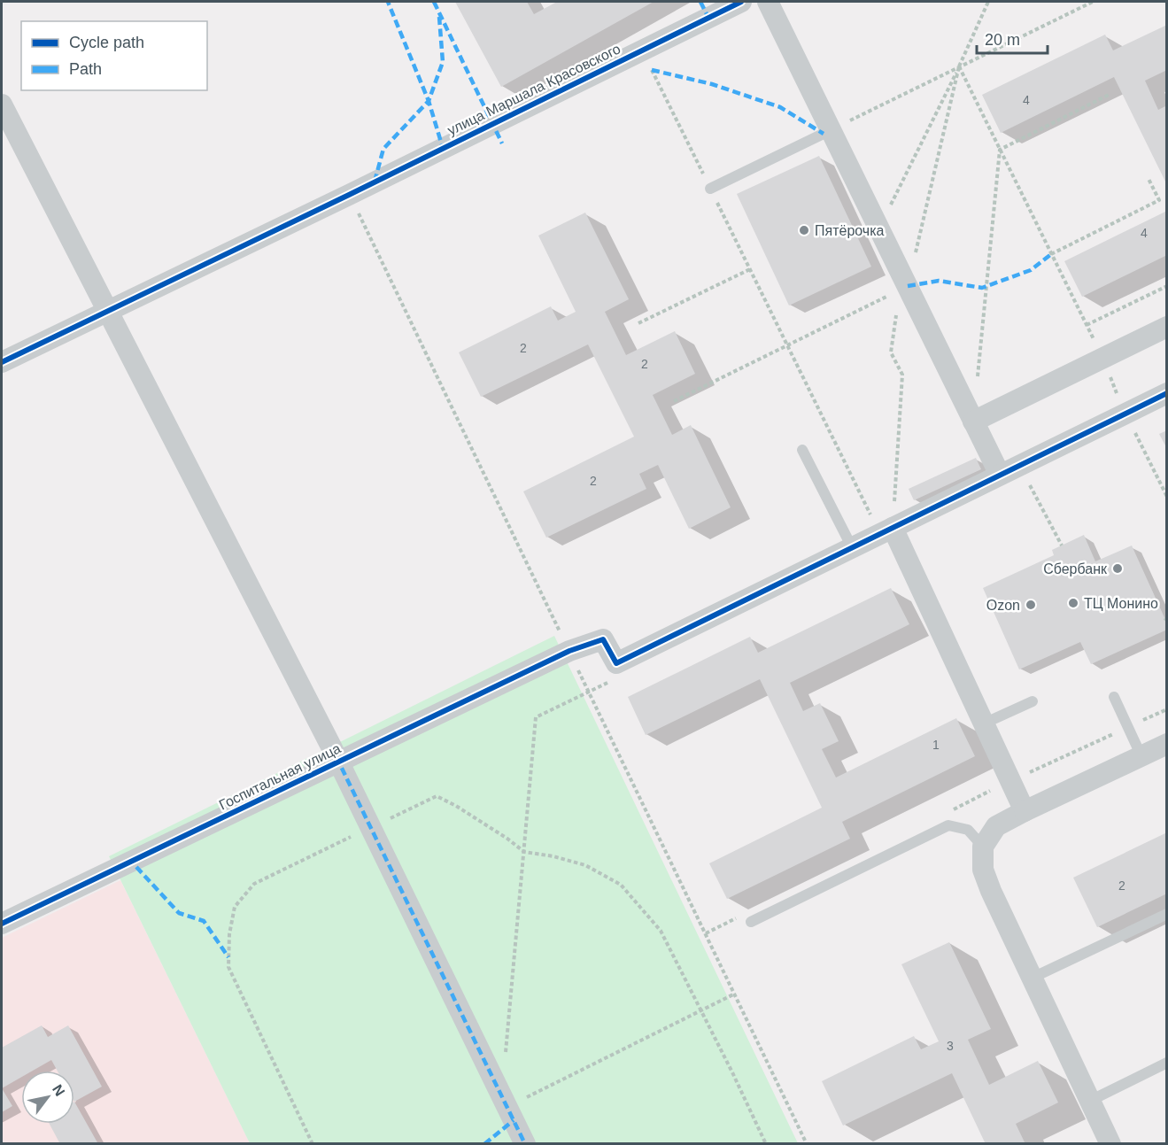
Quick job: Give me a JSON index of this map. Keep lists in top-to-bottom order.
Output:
{
  "streets": {
    "street": ["улица Маршала Красовского", "Госпитальная улица"]
  },
  "places": [
    "Пятёрочка",
    "Сбербанк",
    "ТЦ Монино",
    "Ozon"
  ],
  "house_numbers": [
    "4",
    "4",
    "2",
    "2",
    "2",
    "1",
    "2",
    "3"
  ],
  "legend": ["Cycle path", "Path"],
  "scale_bar": "20 m",
  "north": "top right"
}
